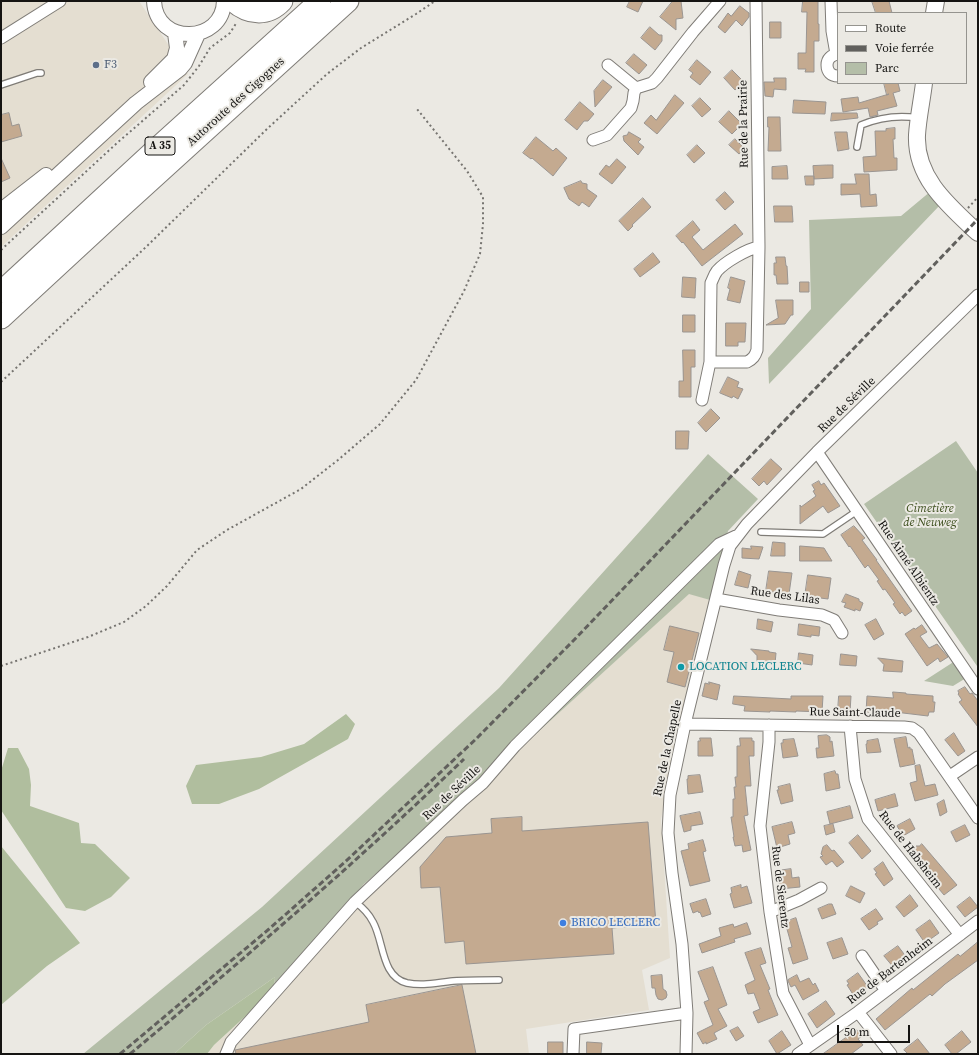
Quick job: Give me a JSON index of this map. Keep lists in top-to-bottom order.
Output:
{
  "streets": {
    "highway": ["Autoroute des Cigognes", "A 35"],
    "street": [
      "Rue de la Prairie",
      "Rue de Séville",
      "Rue Aimé Albientz",
      "Rue des Lilas",
      "Rue Saint-Claude",
      "Rue de la Chapelle",
      "Rue de Habsheim",
      "Rue de Sierentz",
      "Rue de Bartenheim"
    ]
  },
  "crossings": [
    ["Rue de Séville", "Rue Aimé Albientz"],
    ["Rue de Séville", "Rue de la Chapelle"],
    ["Rue des Lilas", "Rue de la Chapelle"],
    ["Rue Saint-Claude", "Rue de la Chapelle"],
    ["Rue Saint-Claude", "Rue de Habsheim"],
    ["Rue Saint-Claude", "Rue de Sierentz"],
    ["Rue de Habsheim", "Rue de Bartenheim"],
    ["Rue de Sierentz", "Rue de Bartenheim"]
  ],
  "parks": ["Cimetière de Neuweg"],
  "places": ["F3", "LOCATION LECLERC", "BRICO LECLERC"],
  "legend": ["Route", "Voie ferrée", "Parc"],
  "scale_bar": "50 m"
}
